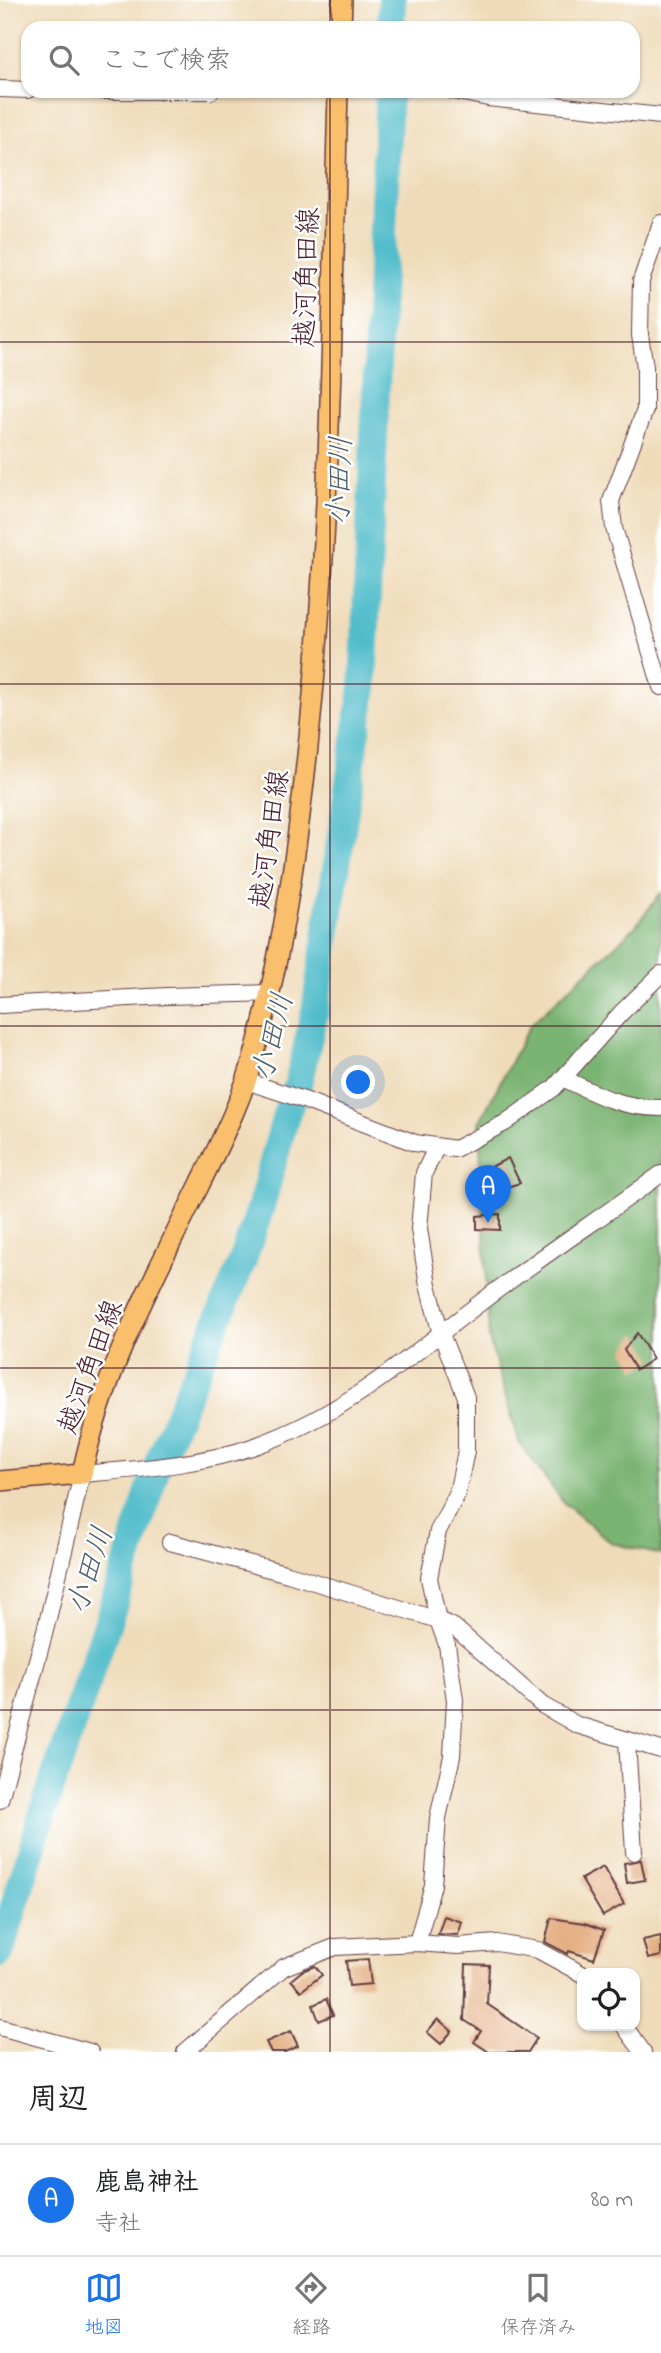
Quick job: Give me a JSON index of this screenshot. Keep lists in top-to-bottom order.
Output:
{
  "streets": {
    "main road": ["越河角田線"]
  },
  "water": ["小田川"],
  "page": {
    "search": "ここで検索",
    "pins": "A",
    "heading": "周辺",
    "list": [
      {
        "mark": "A",
        "name": "鹿島神社",
        "note": "寺社",
        "value": "80 m"
      }
    ],
    "nav": ["地図", "経路", "保存済み"]
  }
}
